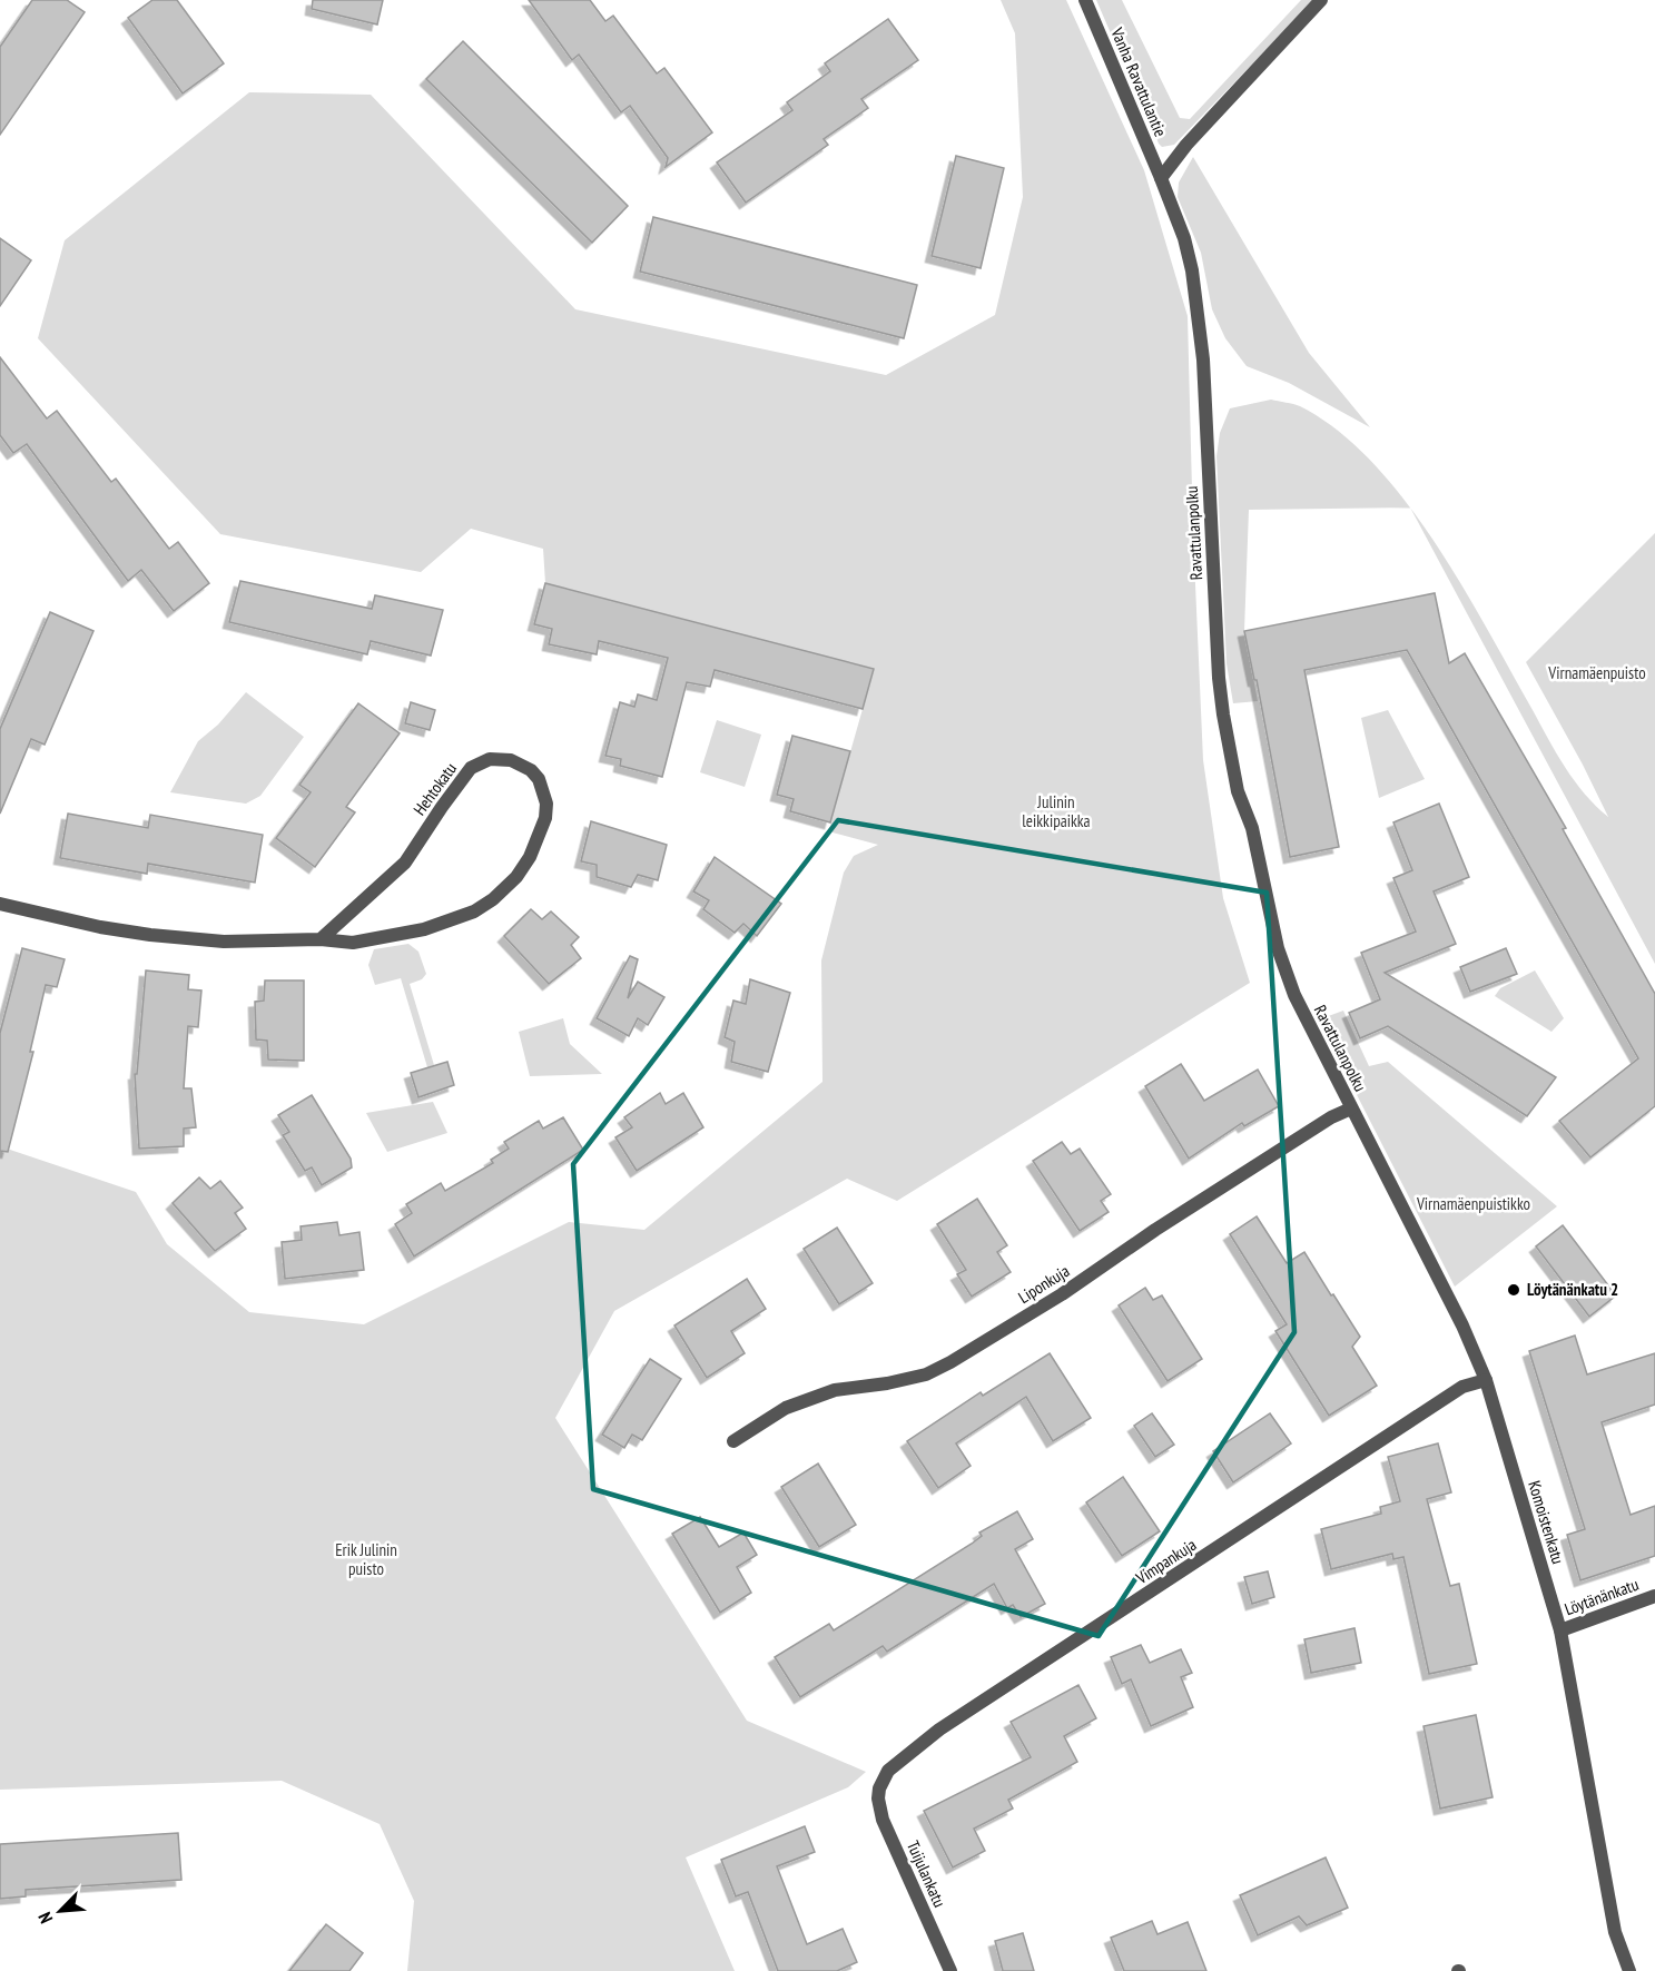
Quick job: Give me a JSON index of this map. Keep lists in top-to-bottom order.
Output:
{
  "streets": {
    "street": [
      "Vanha Ravattulantie",
      "Ravattulanpolku",
      "Hehtokatu",
      "Liponkuja",
      "Komoistenkatu",
      "Vimpankuja",
      "Löytänänkatu",
      "Tuijulankatu"
    ]
  },
  "crossings": [
    ["Vanha Ravattulantie", "Ravattulanpolku"],
    ["Ravattulanpolku", "Liponkuja"],
    ["Ravattulanpolku", "Komoistenkatu"],
    ["Liponkuja", "Komoistenkatu"],
    ["Komoistenkatu", "Vimpankuja"],
    ["Komoistenkatu", "Löytänänkatu"],
    ["Vimpankuja", "Tuijulankatu"]
  ],
  "parks": [
    "Virnamäenpuisto",
    "Julinin leikkipaikka",
    "Virnamäenpuistikko",
    "Erik Julinin puisto"
  ],
  "places": ["Löytänänkatu 2"],
  "north": "bottom left"
}
